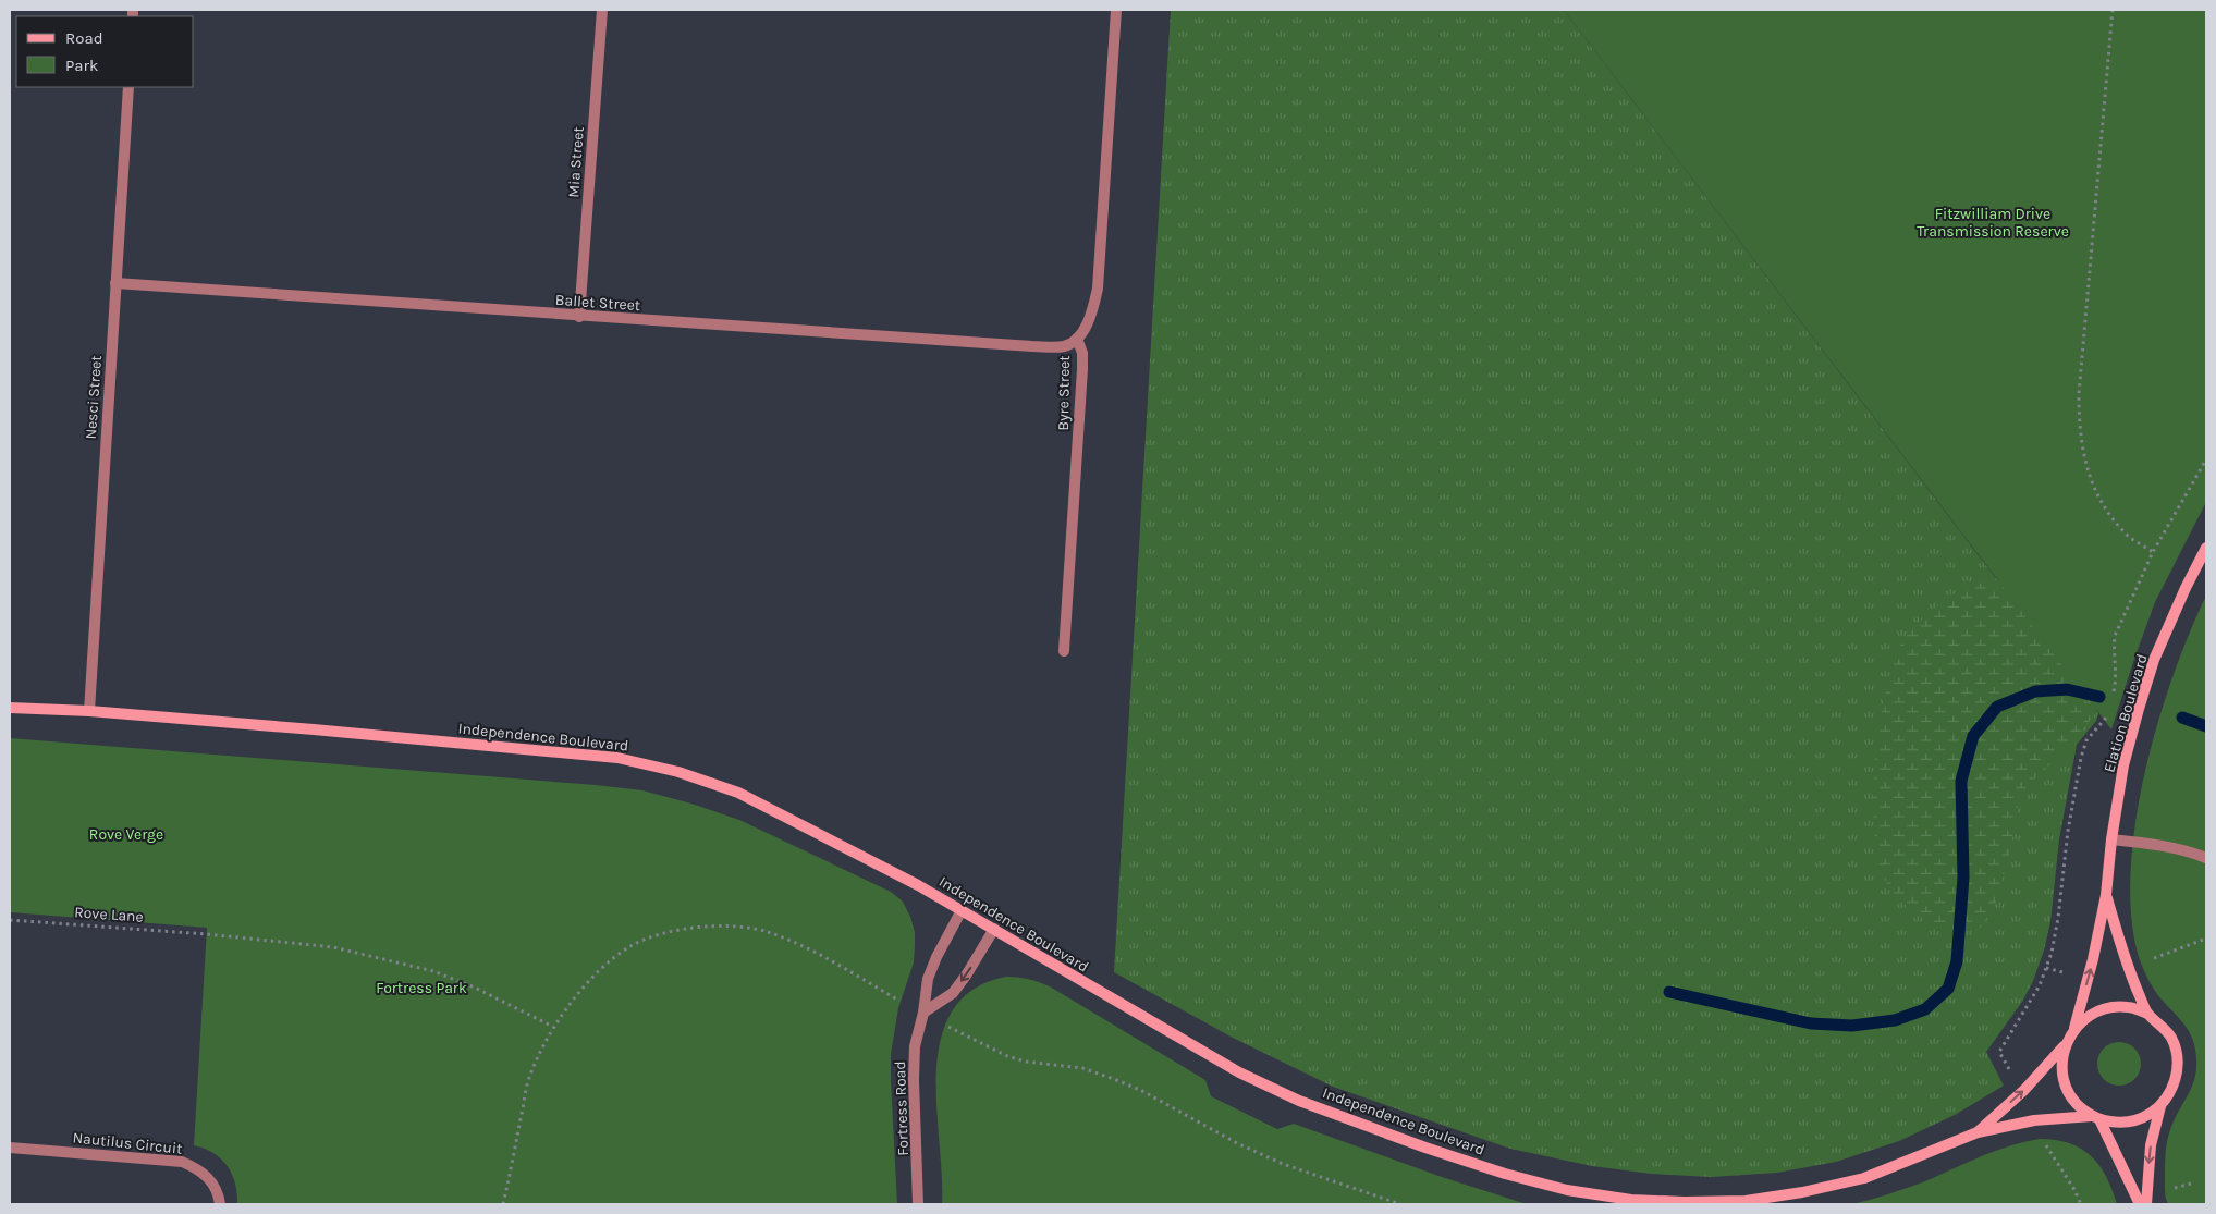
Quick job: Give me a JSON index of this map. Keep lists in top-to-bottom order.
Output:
{
  "streets": {
    "street": [
      "Mia Street",
      "Ballet Street",
      "Byre Street",
      "Nesci Street",
      "Elation Boulevard",
      "Independence Boulevard",
      "Fortress Road",
      "Nautilus Circuit"
    ],
    "path": ["Rove Lane"]
  },
  "crossings": [
    ["Mia Street", "Ballet Street"],
    ["Ballet Street", "Byre Street"],
    ["Ballet Street", "Nesci Street"],
    ["Nesci Street", "Independence Boulevard"],
    ["Elation Boulevard", "Independence Boulevard"],
    ["Independence Boulevard", "Fortress Road"]
  ],
  "parks": ["Fitzwilliam Drive Transmission Reserve", "Rove Verge", "Fortress Park"],
  "legend": ["Road", "Park"]
}
